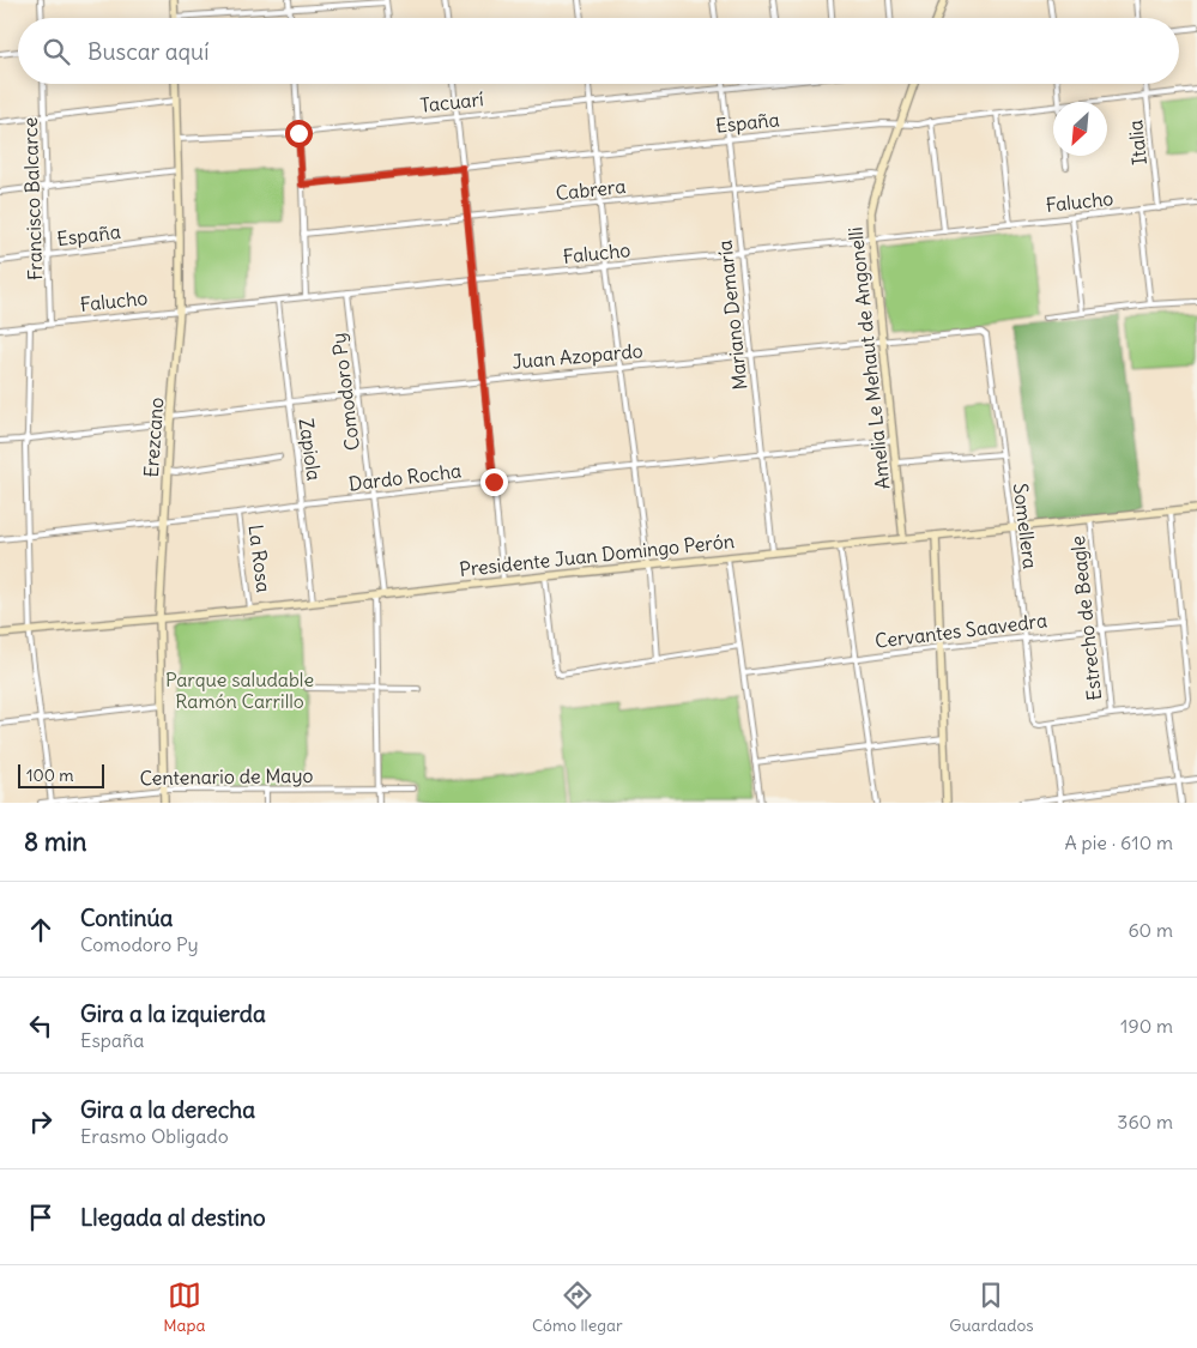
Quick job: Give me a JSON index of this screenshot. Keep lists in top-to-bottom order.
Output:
{
  "streets": {
    "street": [
      "Tacuarí",
      "España",
      "Italia",
      "Cabrera",
      "Francisco Balcarce",
      "Falucho",
      "Mariano Demaría",
      "Juan Azopardo",
      "Amelia Le Mehaut de Angonelli",
      "Comodoro Py",
      "Erezcano",
      "Zapiola",
      "Dardo Rocha",
      "Somellera",
      "Presidente Juan Domingo Perón",
      "La Rosa",
      "Estrecho de Beagle",
      "Cervantes Saavedra",
      "Centenario de Mayo"
    ]
  },
  "crossings": [
    ["Tacuarí", "Mariano Demaría"],
    ["Tacuarí", "Erezcano"],
    ["España", "Italia"],
    ["España", "Francisco Balcarce"],
    ["España", "Mariano Demaría"],
    ["España", "Amelia Le Mehaut de Angonelli"],
    ["España", "Erezcano"],
    ["Italia", "Falucho"],
    ["Cabrera", "Mariano Demaría"],
    ["Cabrera", "Amelia Le Mehaut de Angonelli"],
    ["Francisco Balcarce", "Falucho"],
    ["Falucho", "Mariano Demaría"],
    ["Falucho", "Amelia Le Mehaut de Angonelli"],
    ["Falucho", "Comodoro Py"],
    ["Falucho", "Erezcano"],
    ["Falucho", "Zapiola"],
    ["Mariano Demaría", "Juan Azopardo"],
    ["Mariano Demaría", "Dardo Rocha"],
    ["Mariano Demaría", "Presidente Juan Domingo Perón"],
    ["Juan Azopardo", "Amelia Le Mehaut de Angonelli"],
    ["Juan Azopardo", "Comodoro Py"],
    ["Juan Azopardo", "Erezcano"],
    ["Juan Azopardo", "Zapiola"],
    ["Juan Azopardo", "Somellera"],
    ["Amelia Le Mehaut de Angonelli", "Dardo Rocha"],
    ["Amelia Le Mehaut de Angonelli", "Presidente Juan Domingo Perón"],
    ["Comodoro Py", "Dardo Rocha"],
    ["Comodoro Py", "Presidente Juan Domingo Perón"],
    ["Erezcano", "Dardo Rocha"],
    ["Erezcano", "Presidente Juan Domingo Perón"],
    ["Erezcano", "Centenario de Mayo"],
    ["Zapiola", "Dardo Rocha"],
    ["Zapiola", "Presidente Juan Domingo Perón"],
    ["Dardo Rocha", "La Rosa"],
    ["Somellera", "Presidente Juan Domingo Perón"],
    ["Somellera", "Cervantes Saavedra"],
    ["Presidente Juan Domingo Perón", "La Rosa"],
    ["Presidente Juan Domingo Perón", "Estrecho de Beagle"],
    ["Estrecho de Beagle", "Cervantes Saavedra"]
  ],
  "parks": ["Parque saludable Ramón Carrillo"],
  "scale_bar": "100 m",
  "north": "bottom left",
  "page": {
    "search": "Buscar aquí",
    "scale": "100 m",
    "heading": ["8 min", "A pie · 610 m"],
    "list": [
      ["Continúa", "Comodoro Py", "60 m"],
      ["Gira a la izquierda", "España", "190 m"],
      ["Gira a la derecha", "Erasmo Obligado", "360 m"],
      "Llegada al destino"
    ],
    "nav": ["Mapa", "Cómo llegar", "Guardados"]
  }
}
